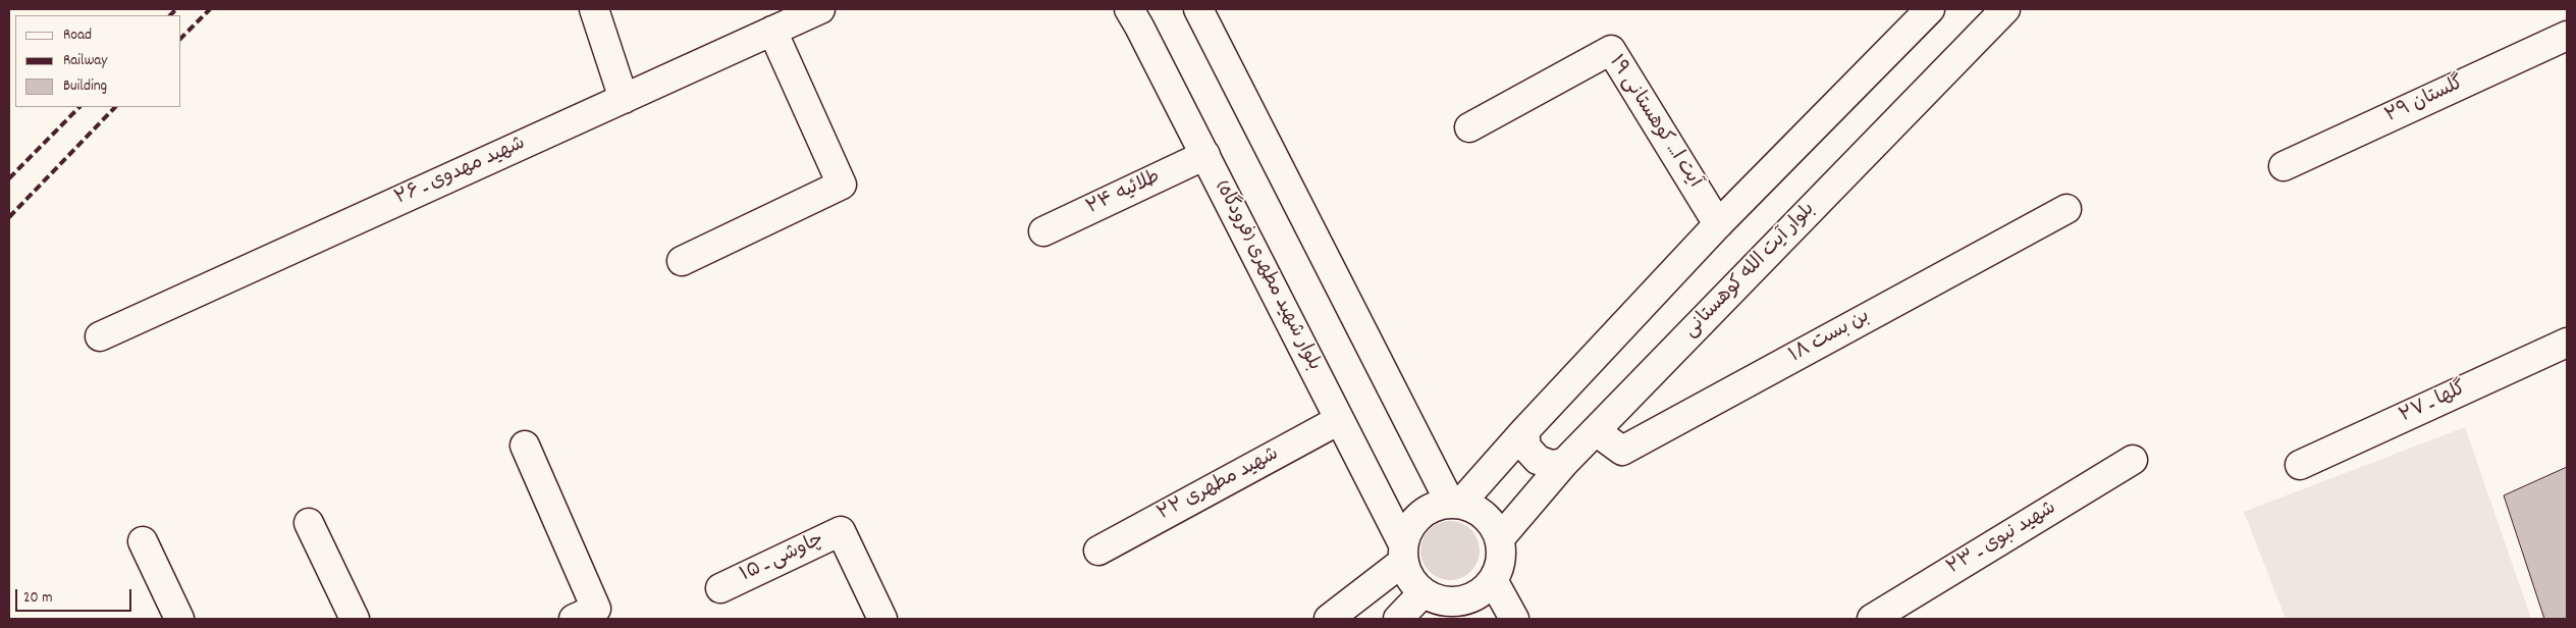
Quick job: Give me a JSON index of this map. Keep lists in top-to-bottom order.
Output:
{
  "streets": {
    "street": [
      "گلستان ۲۹",
      "آیت ا... کوهستانی ۱۹",
      "شهید مهدوی ـ ۲۶",
      "طلائیه ۲۴",
      "بلوار آیت الله کوهستانی",
      "بلوار شهید مطهری (فرودگاه)",
      "بن بست ۱۸",
      "گلها ـ ۲۷",
      "شهید مطهری ۲۲",
      "شهید نبوی ـ ۲۳",
      "چاوشی ـ ۱۵"
    ]
  },
  "crossings": [
    ["طلائیه ۲۴", "بلوار شهید مطهری (فرودگاه)"],
    ["بلوار آیت الله کوهستانی", "بلوار شهید مطهری (فرودگاه)"],
    ["بلوار آیت الله کوهستانی", "بن بست ۱۸"],
    ["بلوار شهید مطهری (فرودگاه)", "شهید مطهری ۲۲"]
  ],
  "legend": ["Road", "Railway", "Building"],
  "scale_bar": "20 m"
}
